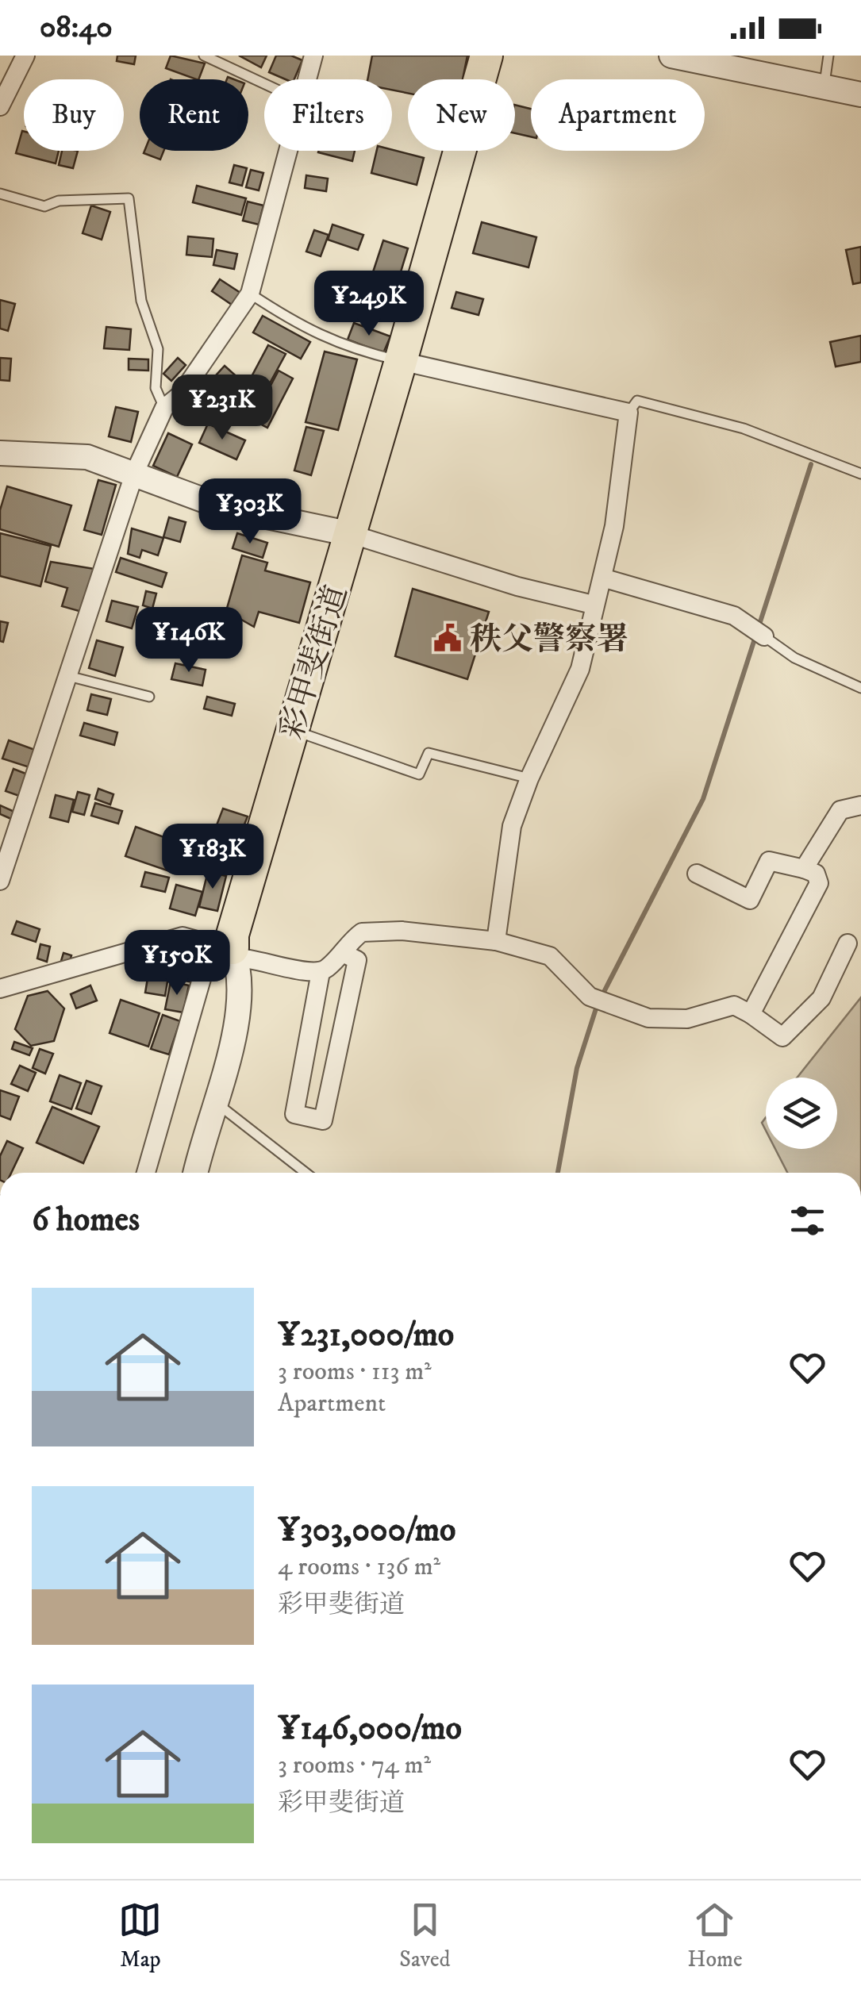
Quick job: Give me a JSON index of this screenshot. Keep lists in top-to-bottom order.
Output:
{
  "streets": {
    "highway": ["彩甲斐街道"]
  },
  "places": {
    "public building": ["秩父警察署"]
  },
  "page": {
    "status": "08:40",
    "chip": [
      "Buy",
      "Rent",
      "Filters",
      "New",
      "Apartment"
    ],
    "price": [
      "¥249K",
      "¥231K",
      "¥303K",
      "¥146K",
      "¥183K",
      "¥150K"
    ],
    "heading": "6 homes",
    "list": [
      {
        "name": "¥231,000/mo",
        "note": "3 rooms · 113 m² · Apartment"
      },
      {
        "name": "¥303,000/mo",
        "note": "4 rooms · 136 m² · 彩甲斐街道"
      },
      {
        "name": "¥146,000/mo",
        "note": "3 rooms · 74 m² · 彩甲斐街道"
      }
    ],
    "tabs": ["Map", "Saved", "Home"]
  }
}
